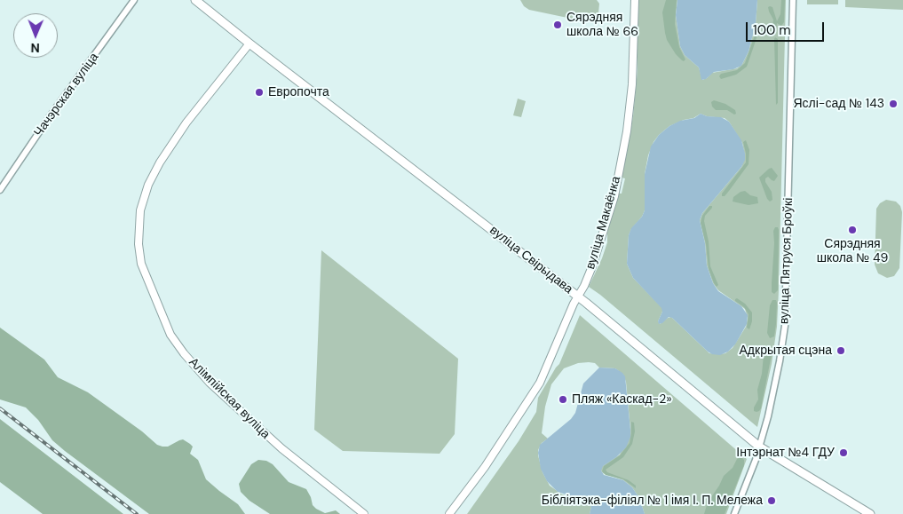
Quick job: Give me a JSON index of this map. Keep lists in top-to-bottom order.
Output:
{
  "streets": {
    "main road": ["вуліца Свірыдава"],
    "street": [
      "Чачэрская вуліца",
      "вуліца Макаёнка",
      "вуліца Пятруся Броўкі",
      "Алімпійская вуліца"
    ]
  },
  "crossings": [
    ["вуліца Макаёнка", "вуліца Свірыдава"],
    ["вуліца Свірыдава", "вуліца Пятруся Броўкі"],
    ["вуліца Свірыдава", "Алімпійская вуліца"]
  ],
  "places": [
    "Сярэдняя школа № 66",
    "Европочта",
    "Яслі-сад № 143",
    "Сярэдняя школа № 49",
    "Адкрытая сцэна",
    "Пляж «Каскад-2»",
    "Інтэрнат №4 ГДУ",
    "Бібліятэка-філіял № 1 імя І. П. Мележа"
  ],
  "scale_bar": "100 m",
  "north": "bottom"
}
